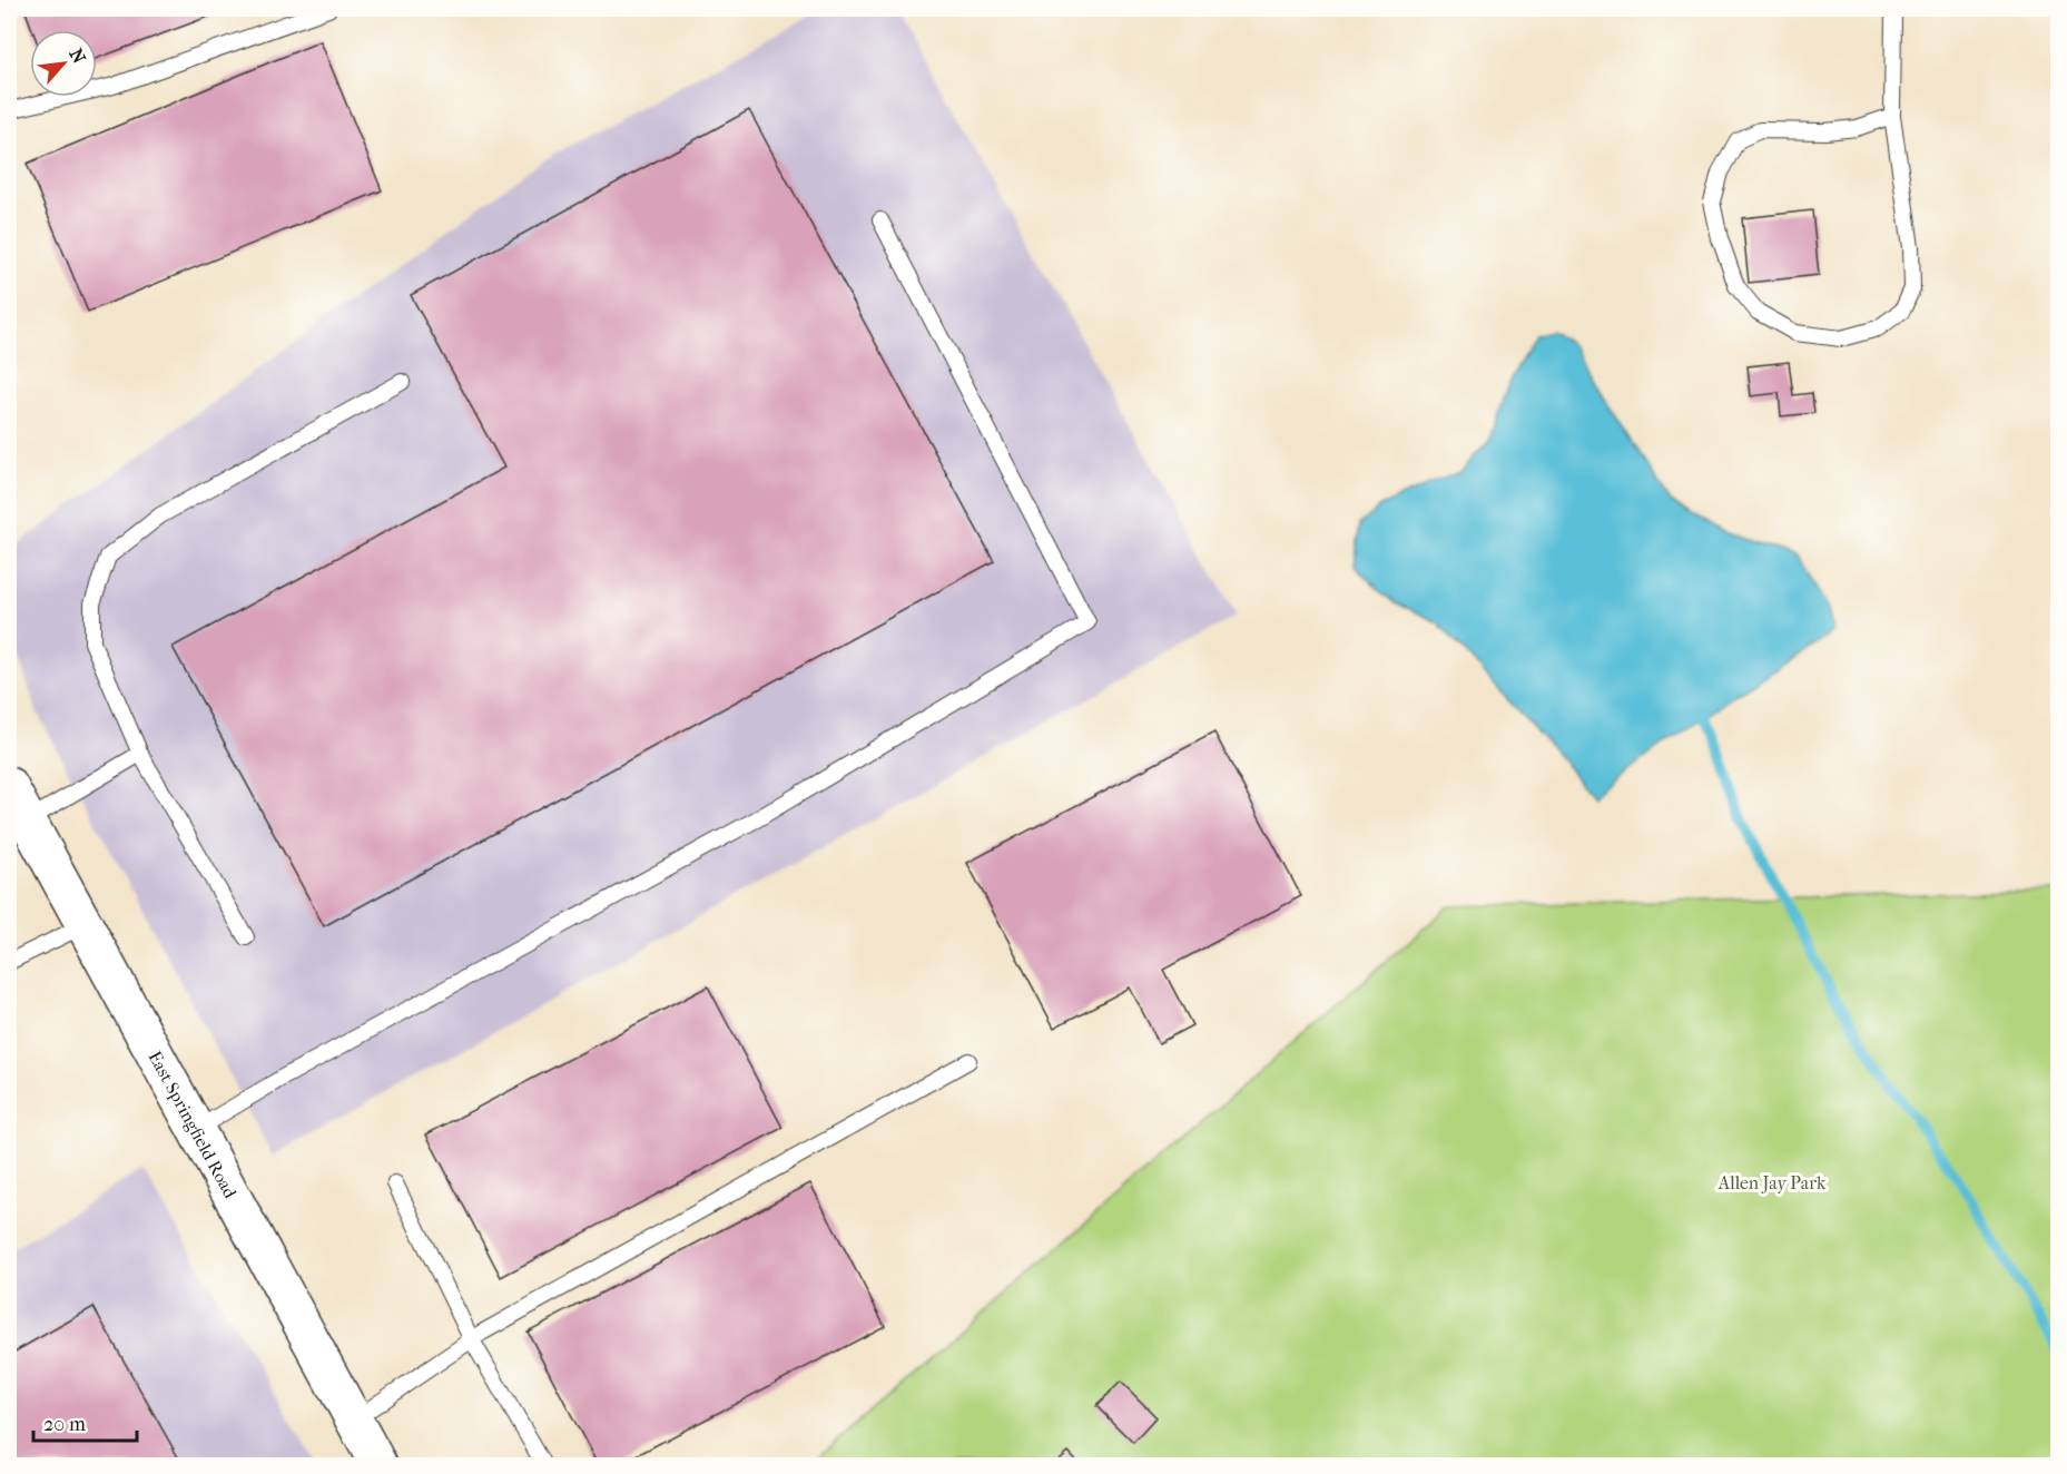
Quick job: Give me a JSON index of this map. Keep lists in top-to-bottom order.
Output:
{
  "streets": {
    "street": ["East Springfield Road"]
  },
  "parks": ["Allen Jay Park"],
  "scale_bar": "20 m",
  "north": "top right"
}
